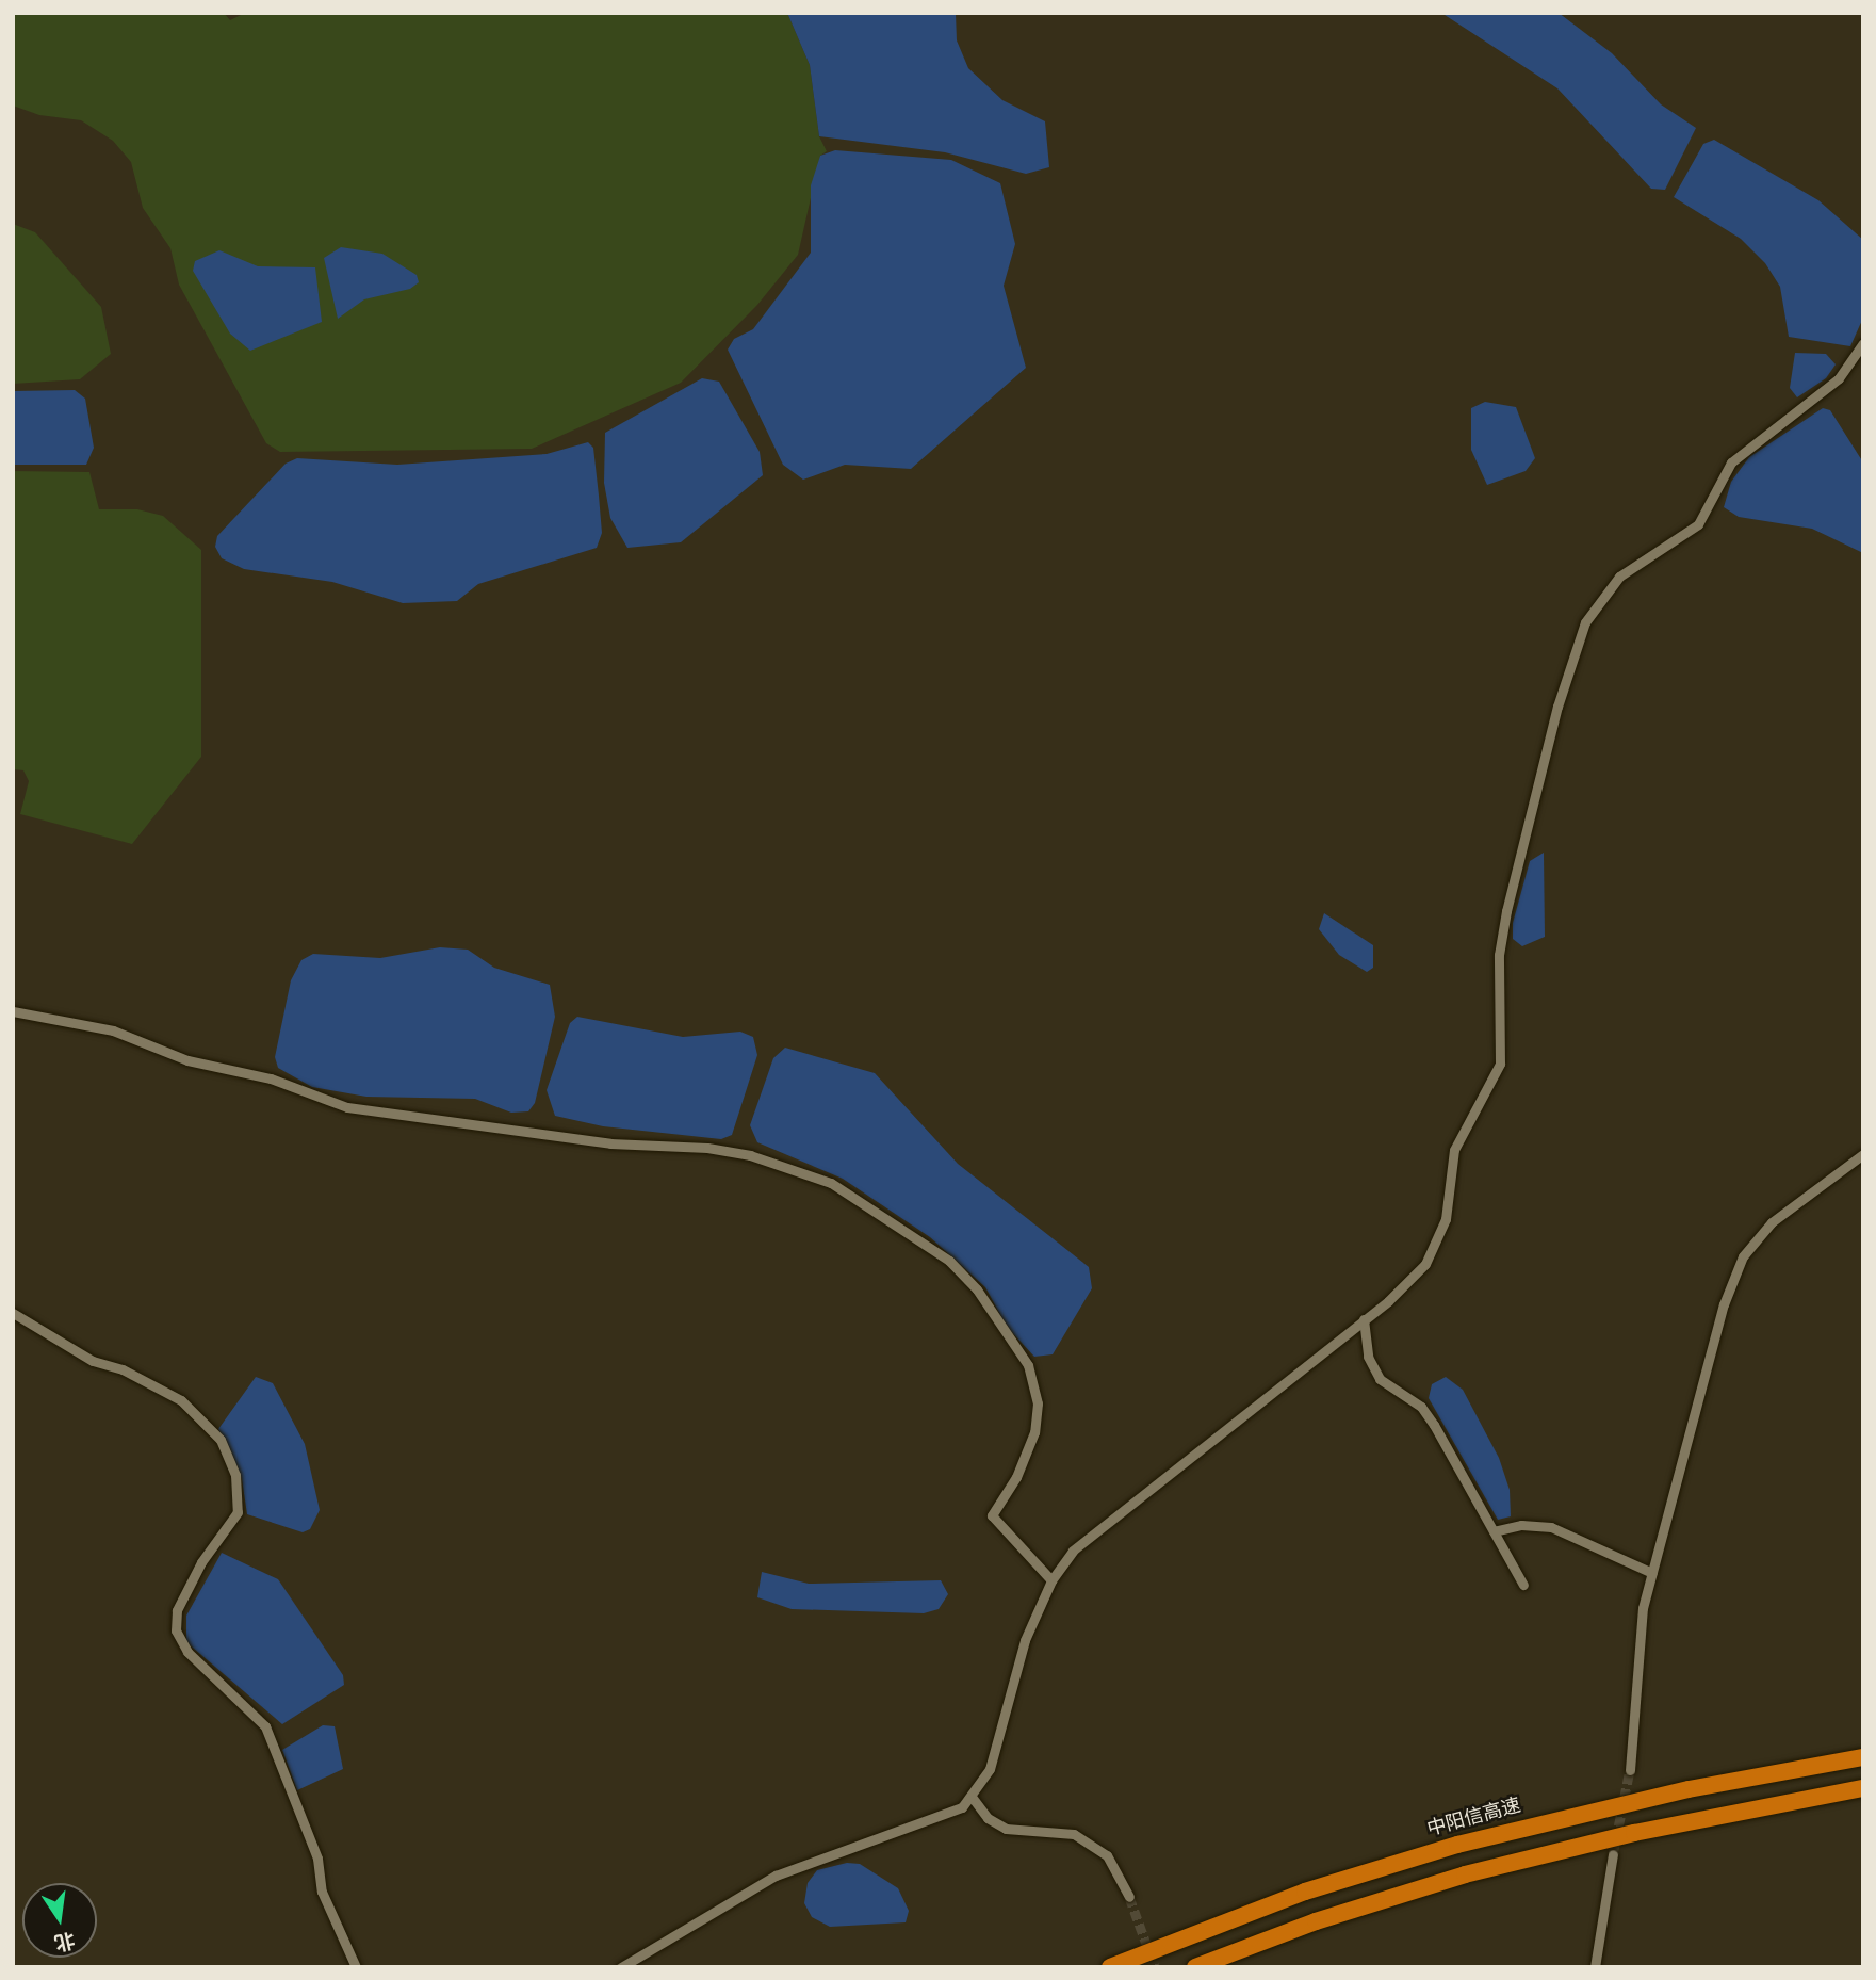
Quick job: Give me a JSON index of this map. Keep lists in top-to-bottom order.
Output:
{
  "streets": {
    "highway": ["中阳信高速"]
  },
  "north": "bottom"
}
